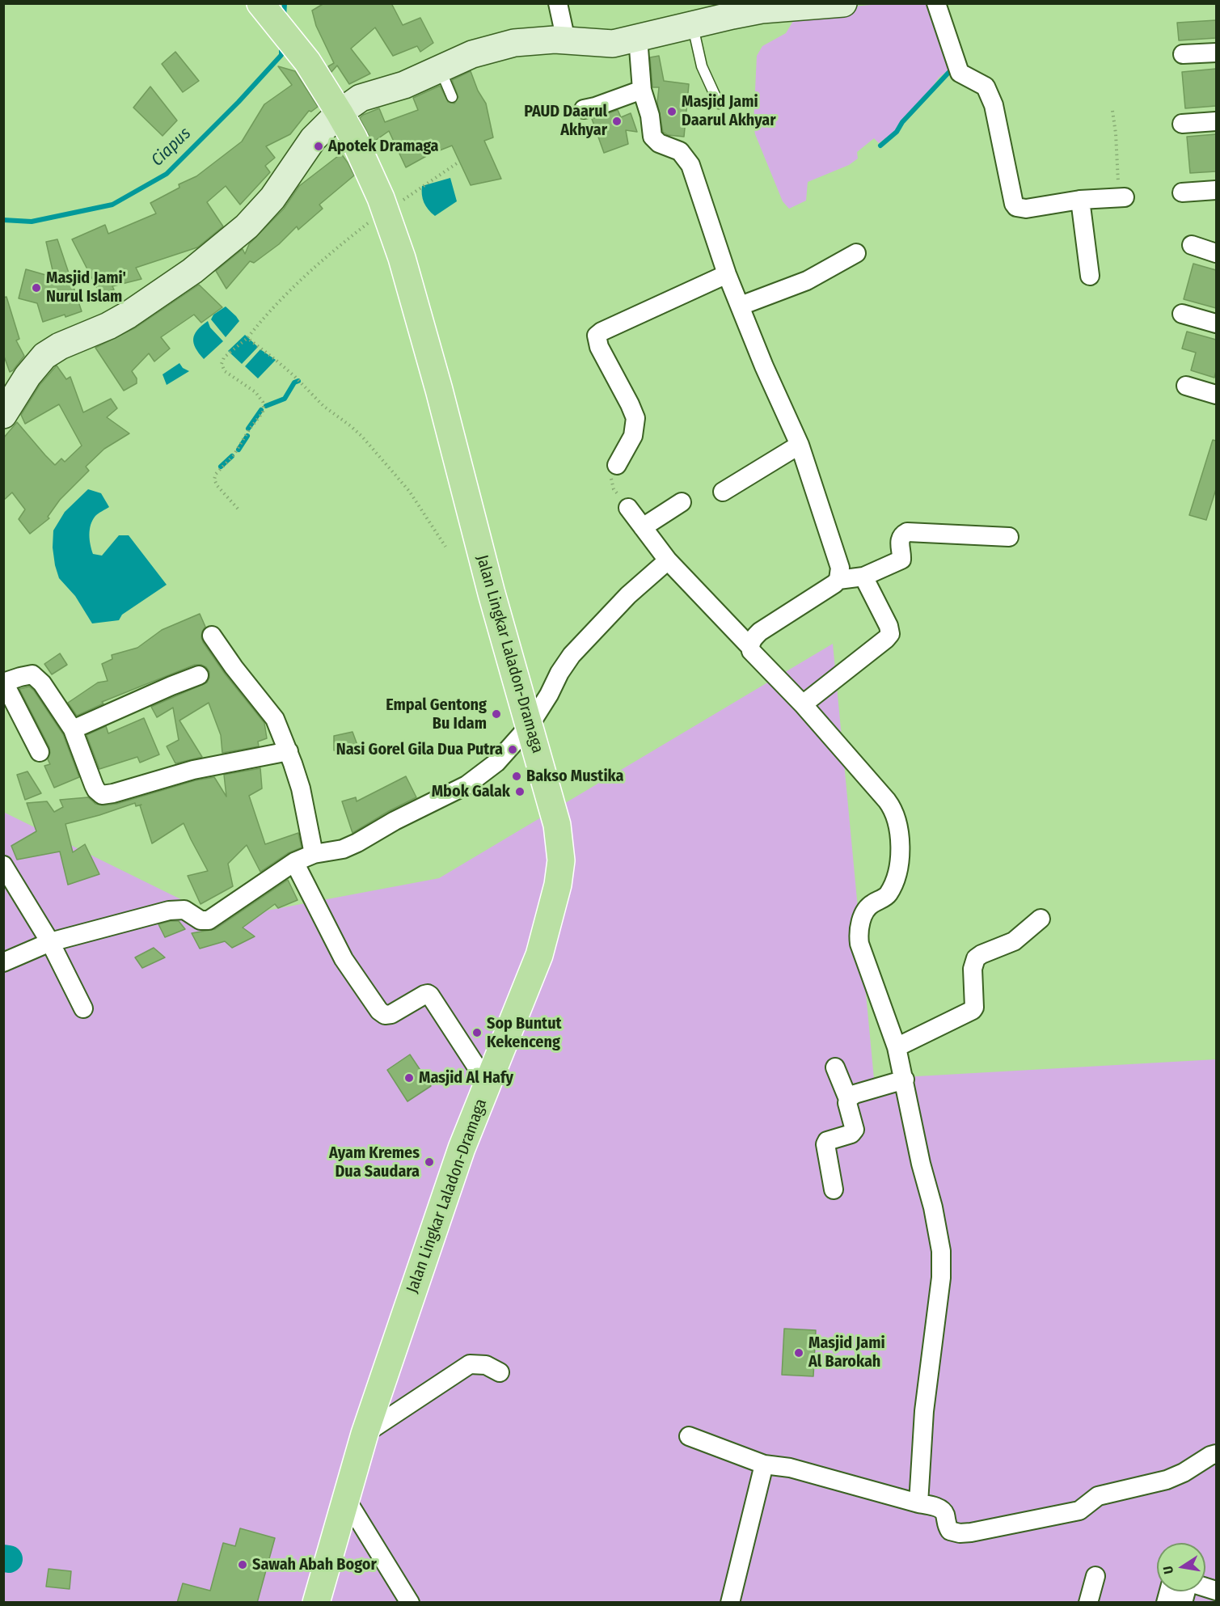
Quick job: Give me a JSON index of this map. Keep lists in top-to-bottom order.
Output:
{
  "streets": {
    "main road": ["Jalan Lingkar Laladon-Dramaga"]
  },
  "water": ["Ciapus"],
  "places": [
    "Masjid Jami Daarul Akhyar",
    "PAUD Daarul Akhyar",
    "Apotek Dramaga",
    "Masjid Jami' Nurul Islam",
    "Empal Gentong Bu Idam",
    "Nasi Gorel Gila Dua Putra",
    "Bakso Mustika",
    "Mbok Galak",
    "Sop Buntut Kekenceng",
    "Masjid Al Hafy",
    "Ayam Kremes Dua Saudara",
    "Masjid Jami Al Barokah",
    "Sawah Abah Bogor"
  ],
  "north": "left"
}
